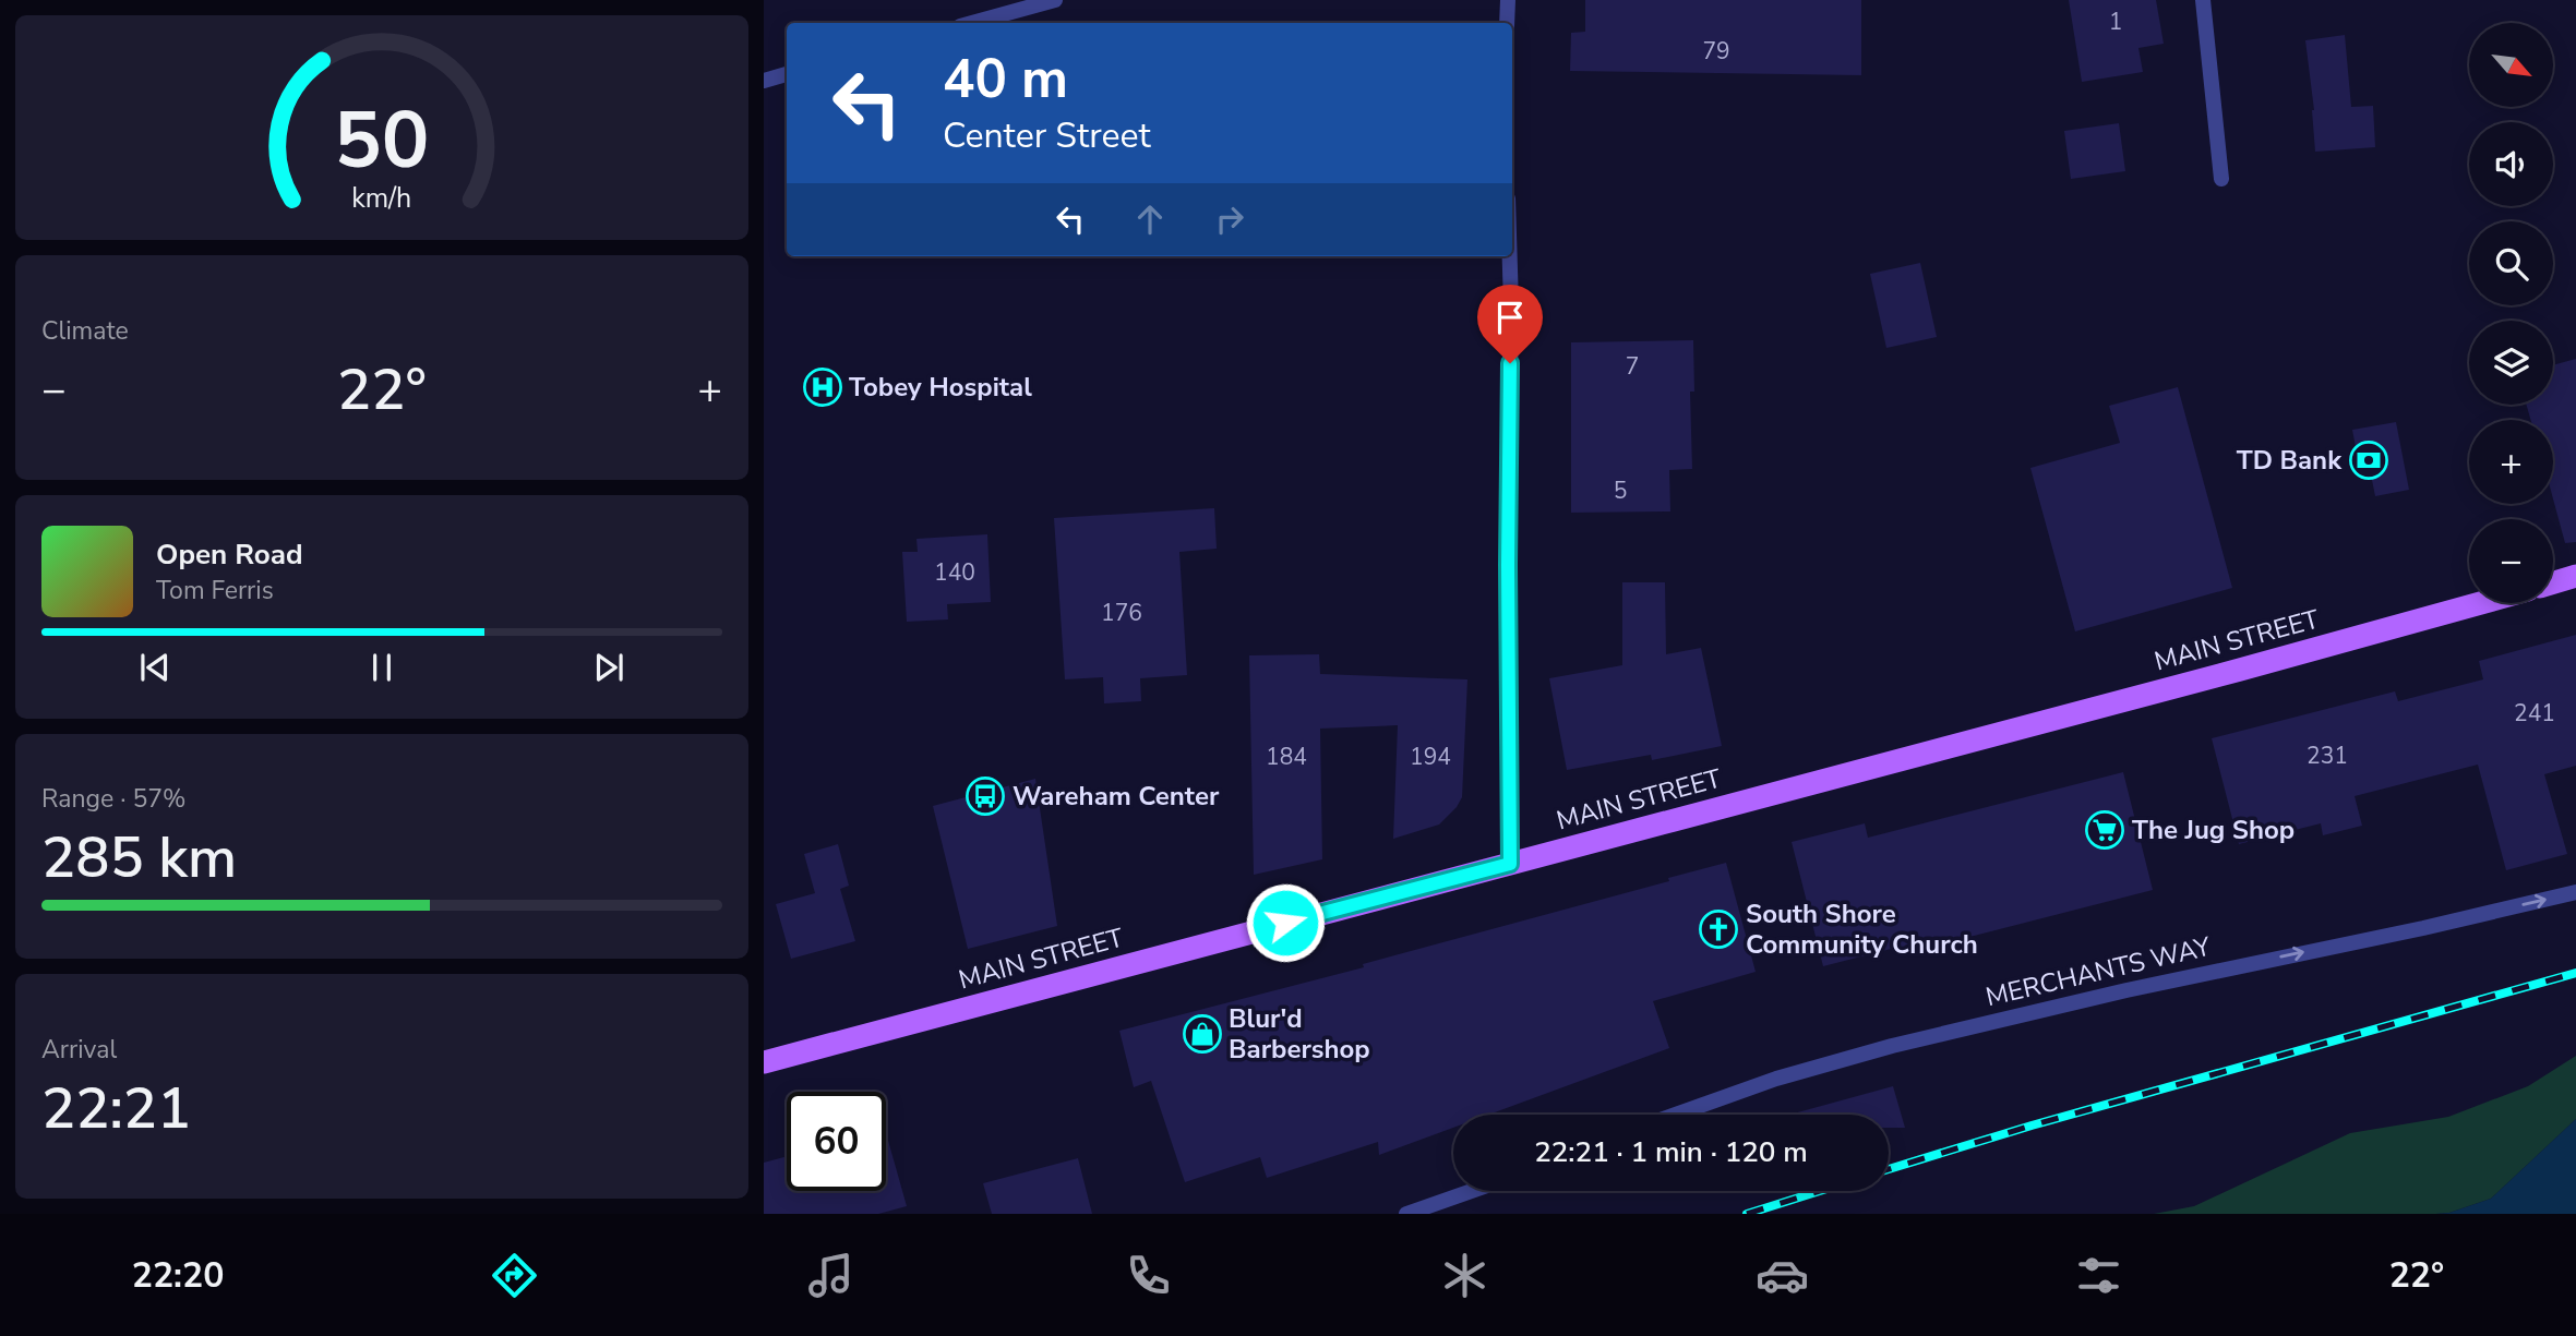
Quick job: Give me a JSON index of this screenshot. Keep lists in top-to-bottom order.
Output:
{
  "streets": {
    "main road": ["MAIN STREET"],
    "street": ["MERCHANTS WAY"]
  },
  "one_way": ["MERCHANTS WAY"],
  "places": {
    "hospital": ["Tobey Hospital"],
    "bank": ["TD Bank"],
    "bus stop": ["Wareham Center"],
    "supermarket": ["The Jug Shop"],
    "church": ["South Shore Community Church"],
    "shop": ["Blur'd Barbershop"]
  },
  "house_numbers": [
    "1",
    "79",
    "7",
    "5",
    "140",
    "176",
    "241",
    "231",
    "184",
    "194"
  ],
  "north": "bottom right",
  "page": {
    "map_buttons": ["+", "−"],
    "turn": ["40 m", "Center Street"],
    "tile": [
      "Climate",
      ["Range · 57%", "285 km"],
      ["Arrival", "22:21"]
    ],
    "heat": ["−", "22°", "+"],
    "song": ["Open Road", "Tom Ferris"],
    "limit": "60",
    "trip": "22:21 · 1 min · 120 m",
    "tabs": ["22:20", "22°"],
    "gauge": ["50", "km/h"]
  }
}
